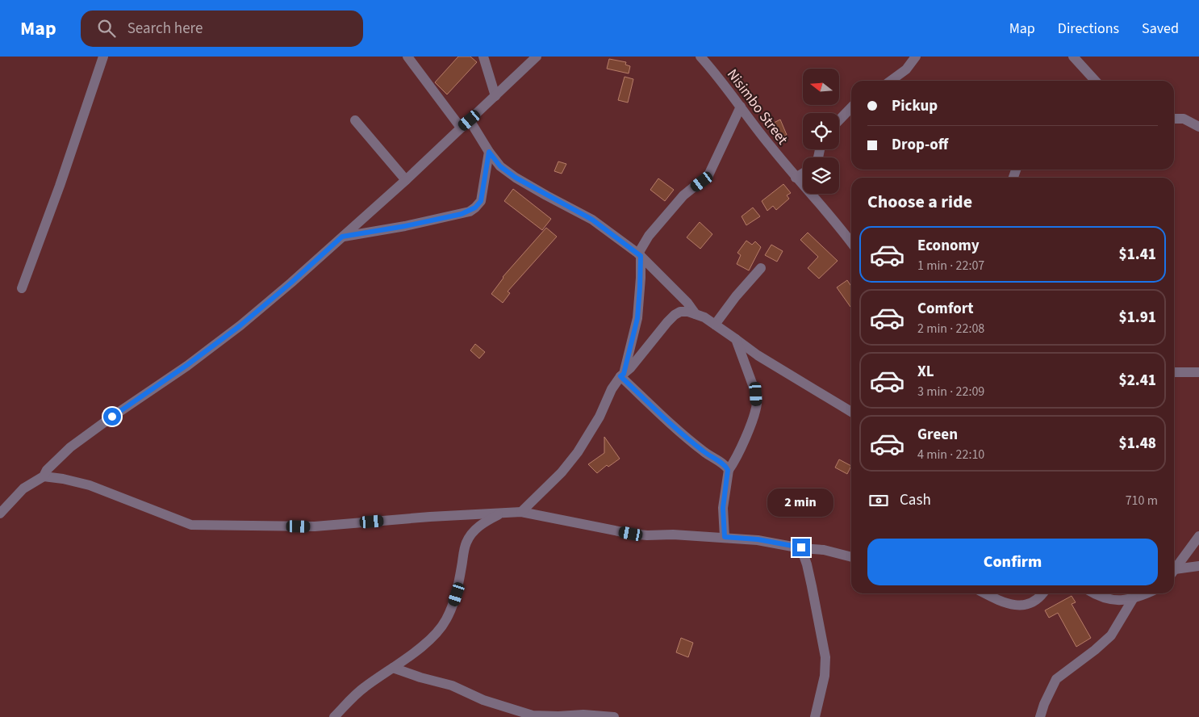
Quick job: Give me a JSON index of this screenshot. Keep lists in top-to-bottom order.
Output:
{
  "streets": {
    "street": ["Nisimbo Street"]
  },
  "north": "left",
  "page": {
    "header": "Map",
    "search": "Search here",
    "nav": ["Map", "Directions", "Saved"],
    "banner": ["Pickup", "Drop-off"],
    "heading": "Choose a ride",
    "list": [
      {
        "name": "Economy",
        "note": "1 min · 22:07",
        "value": "$1.41"
      },
      {
        "name": "Comfort",
        "note": "2 min · 22:08",
        "value": "$1.91"
      },
      {
        "name": "XL",
        "note": "3 min · 22:09",
        "value": "$2.41"
      },
      {
        "name": "Green",
        "note": "4 min · 22:10",
        "value": "$1.48"
      }
    ],
    "pay": ["Cash", "710 m"],
    "bubble": "2 min",
    "buttons": "Confirm"
  }
}
